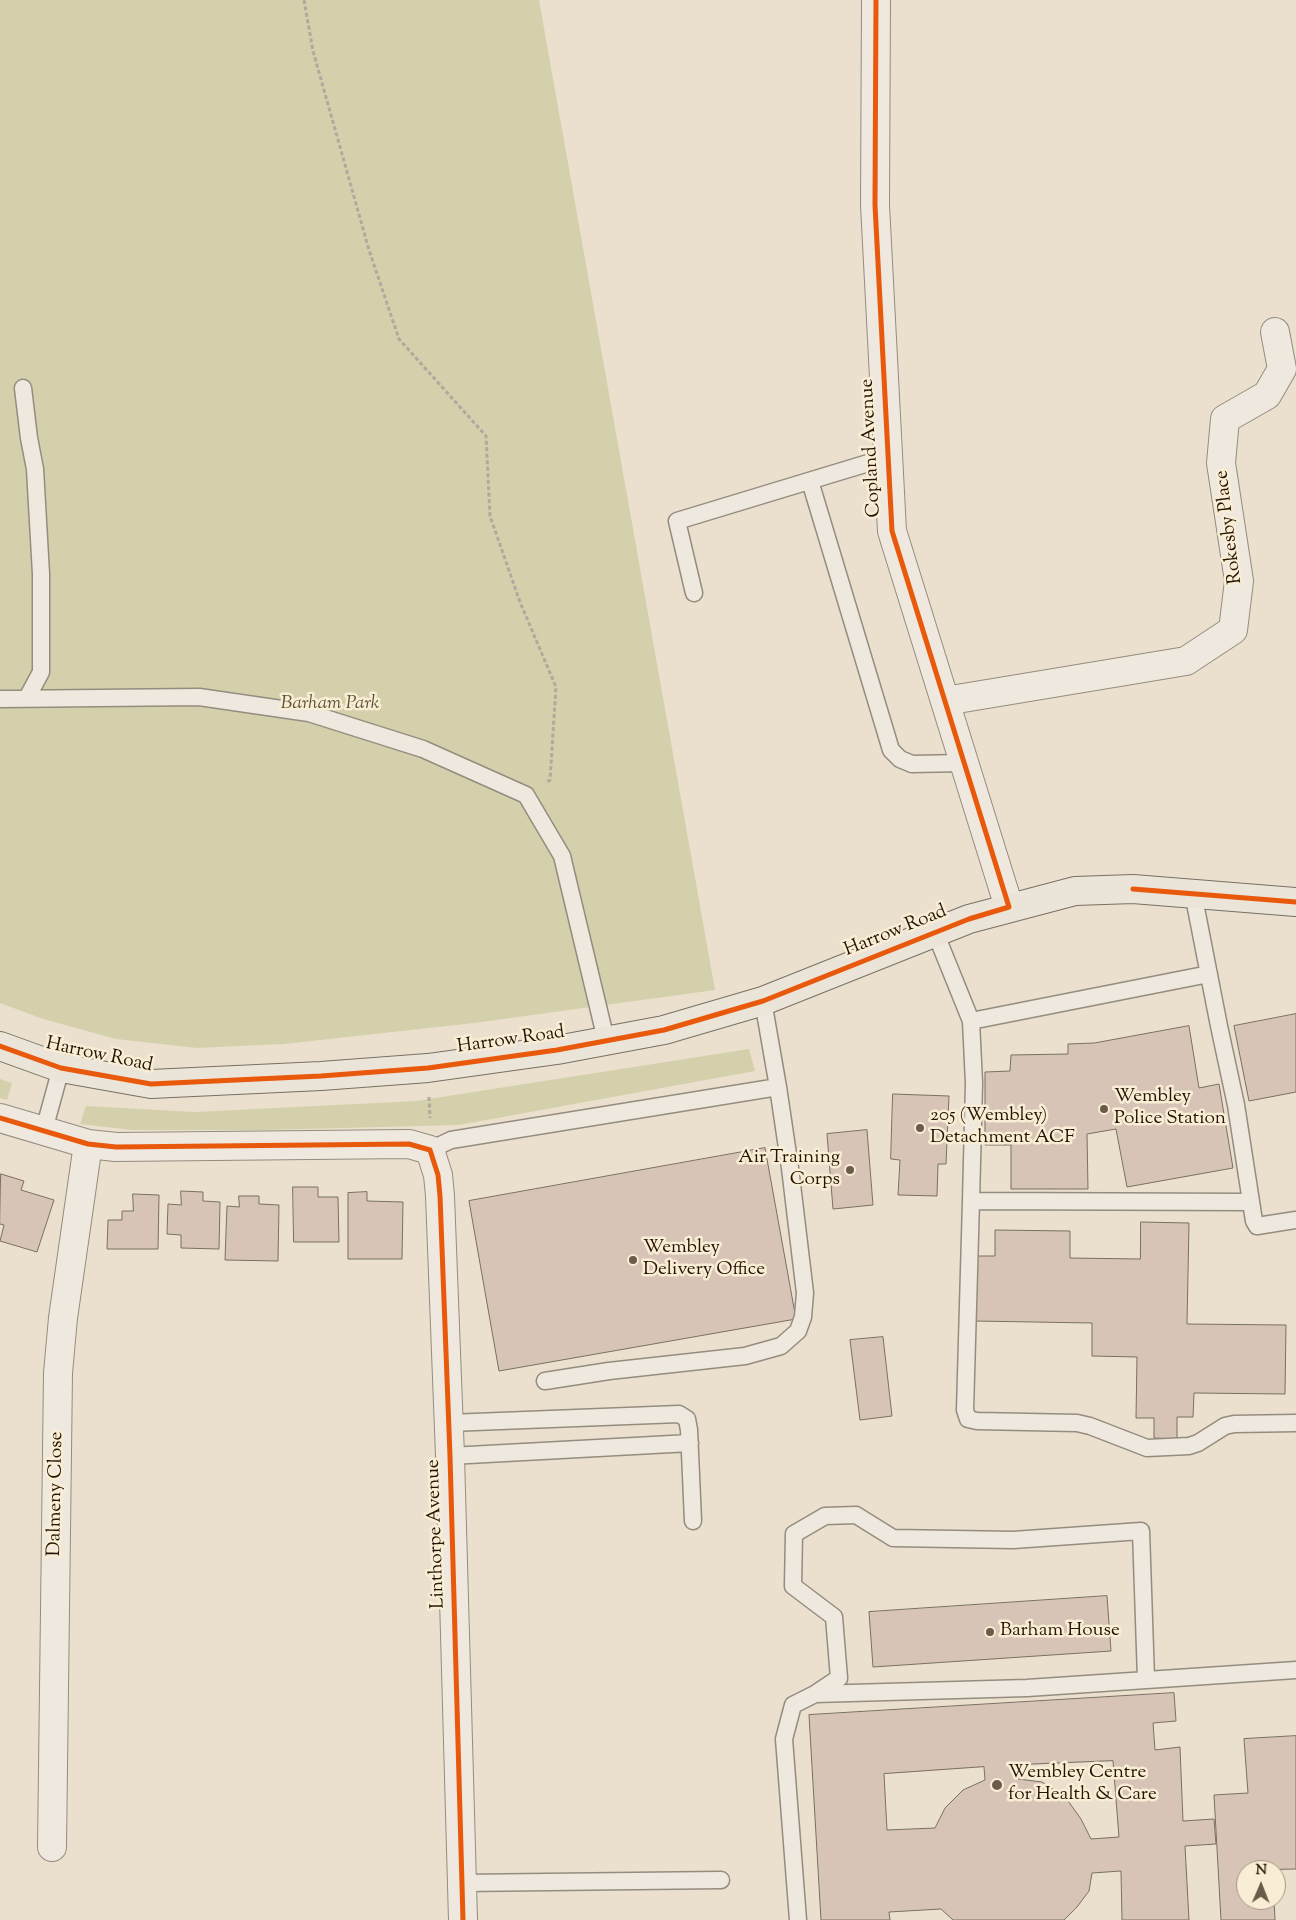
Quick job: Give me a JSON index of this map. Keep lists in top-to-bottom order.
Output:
{
  "streets": {
    "main road": ["Harrow Road"],
    "street": [
      "Copland Avenue",
      "Rokesby Place",
      "Dalmeny Close",
      "Linthorpe Avenue"
    ]
  },
  "crossings": [
    ["Copland Avenue", "Rokesby Place"],
    ["Copland Avenue", "Harrow Road"]
  ],
  "parks": ["Barham Park"],
  "places": [
    "Wembley Police Station",
    "205 (Wembley) Detachment ACF",
    "Air Training Corps",
    "Wembley Delivery Office",
    "Barham House",
    "Wembley Centre for Health & Care"
  ],
  "north": "top"
}
